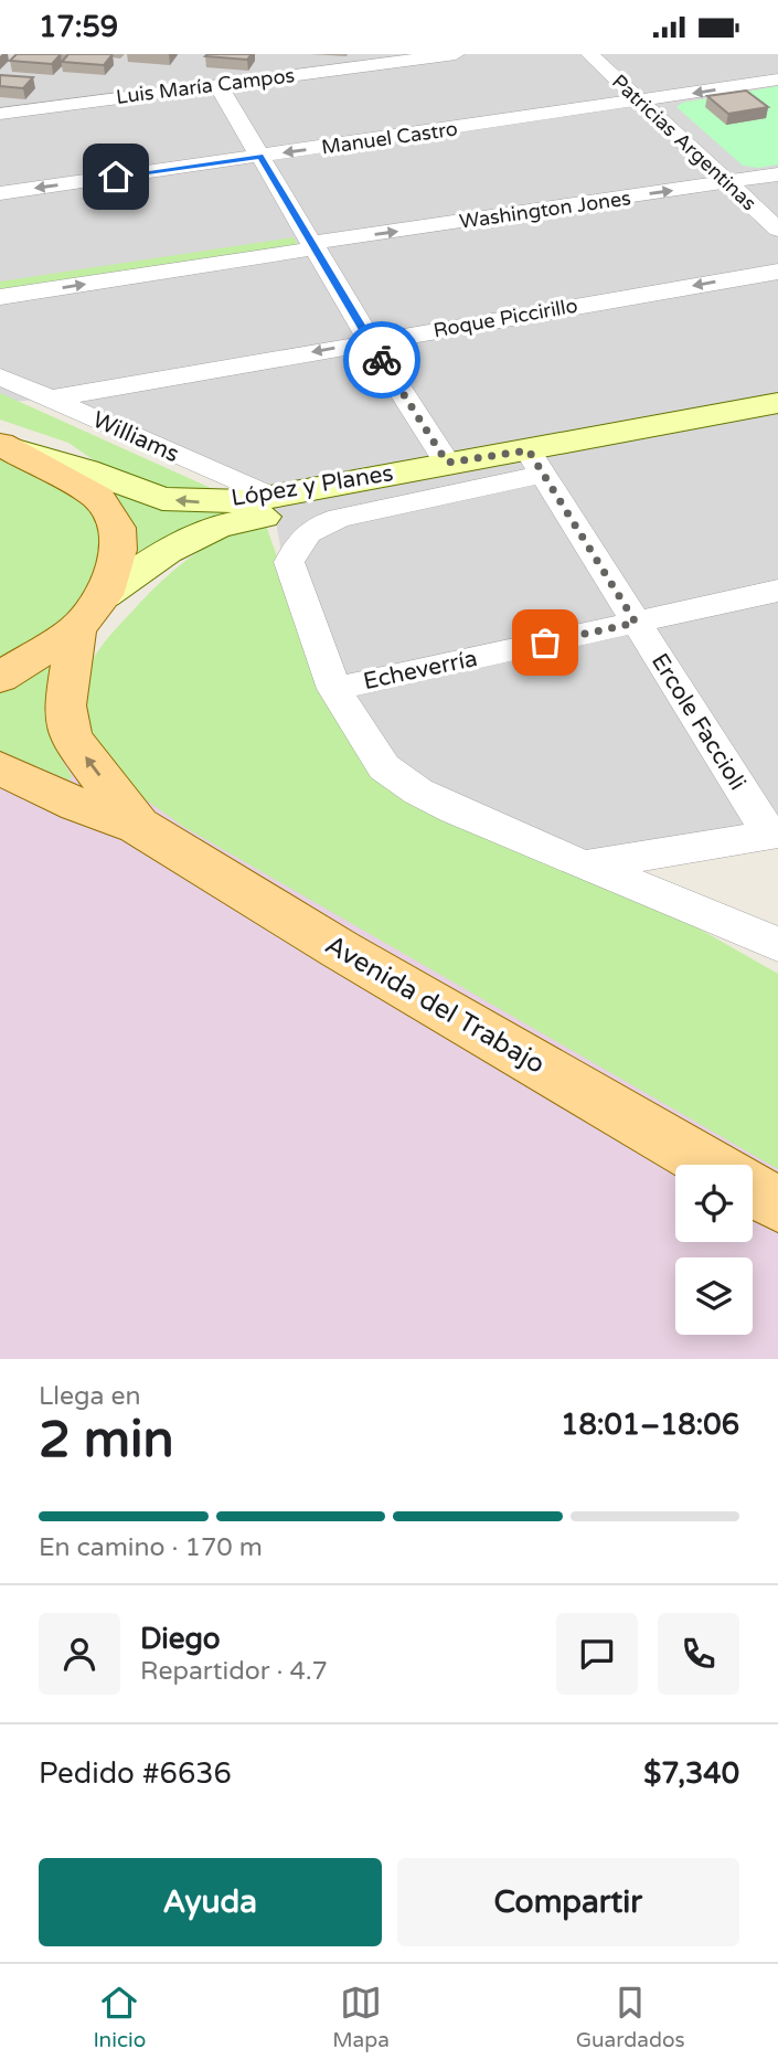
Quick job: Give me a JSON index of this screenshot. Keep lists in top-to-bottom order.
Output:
{
  "streets": {
    "main road": ["López y Planes", "Avenida del Trabajo"],
    "street": [
      "Luis María Campos",
      "Manuel Castro",
      "Patricias Argentinas",
      "Washington Jones",
      "Roque Piccirillo",
      "Williams",
      "Echeverría",
      "Ercole Faccioli"
    ]
  },
  "crossings": [
    ["Manuel Castro", "Patricias Argentinas"],
    ["Patricias Argentinas", "Washington Jones"],
    ["Roque Piccirillo", "Williams"],
    ["Williams", "López y Planes"],
    ["López y Planes", "Echeverría"],
    ["López y Planes", "Ercole Faccioli"],
    ["Echeverría", "Ercole Faccioli"]
  ],
  "one_way": ["Manuel Castro", "Roque Piccirillo"],
  "page": {
    "status": "17:59",
    "heading": ["2 min", "Llega en", "18:01–18:06"],
    "panel": [
      "Diego",
      "Repartidor · 4.7",
      "Pedido #6636",
      "$7,340"
    ],
    "bar": "En camino · 170 m",
    "buttons": ["Ayuda", "Compartir"],
    "tabs": ["Inicio", "Mapa", "Guardados"]
  }
}
